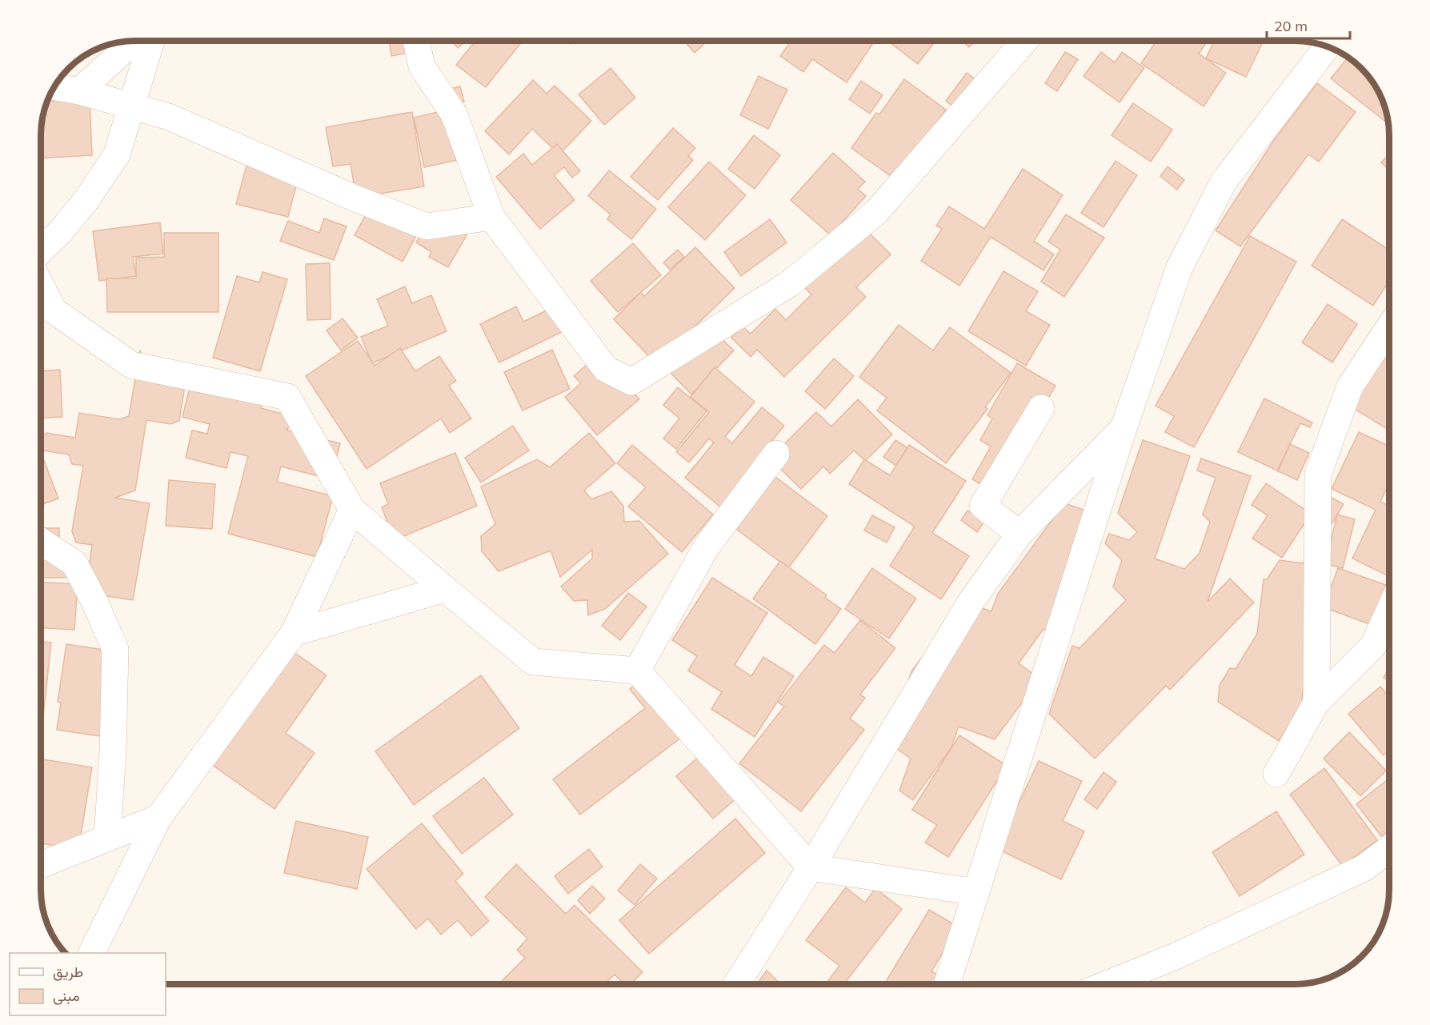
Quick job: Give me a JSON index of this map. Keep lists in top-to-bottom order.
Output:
{
  "legend": ["طريق", "مبنى"],
  "scale_bar": "20 m"
}
